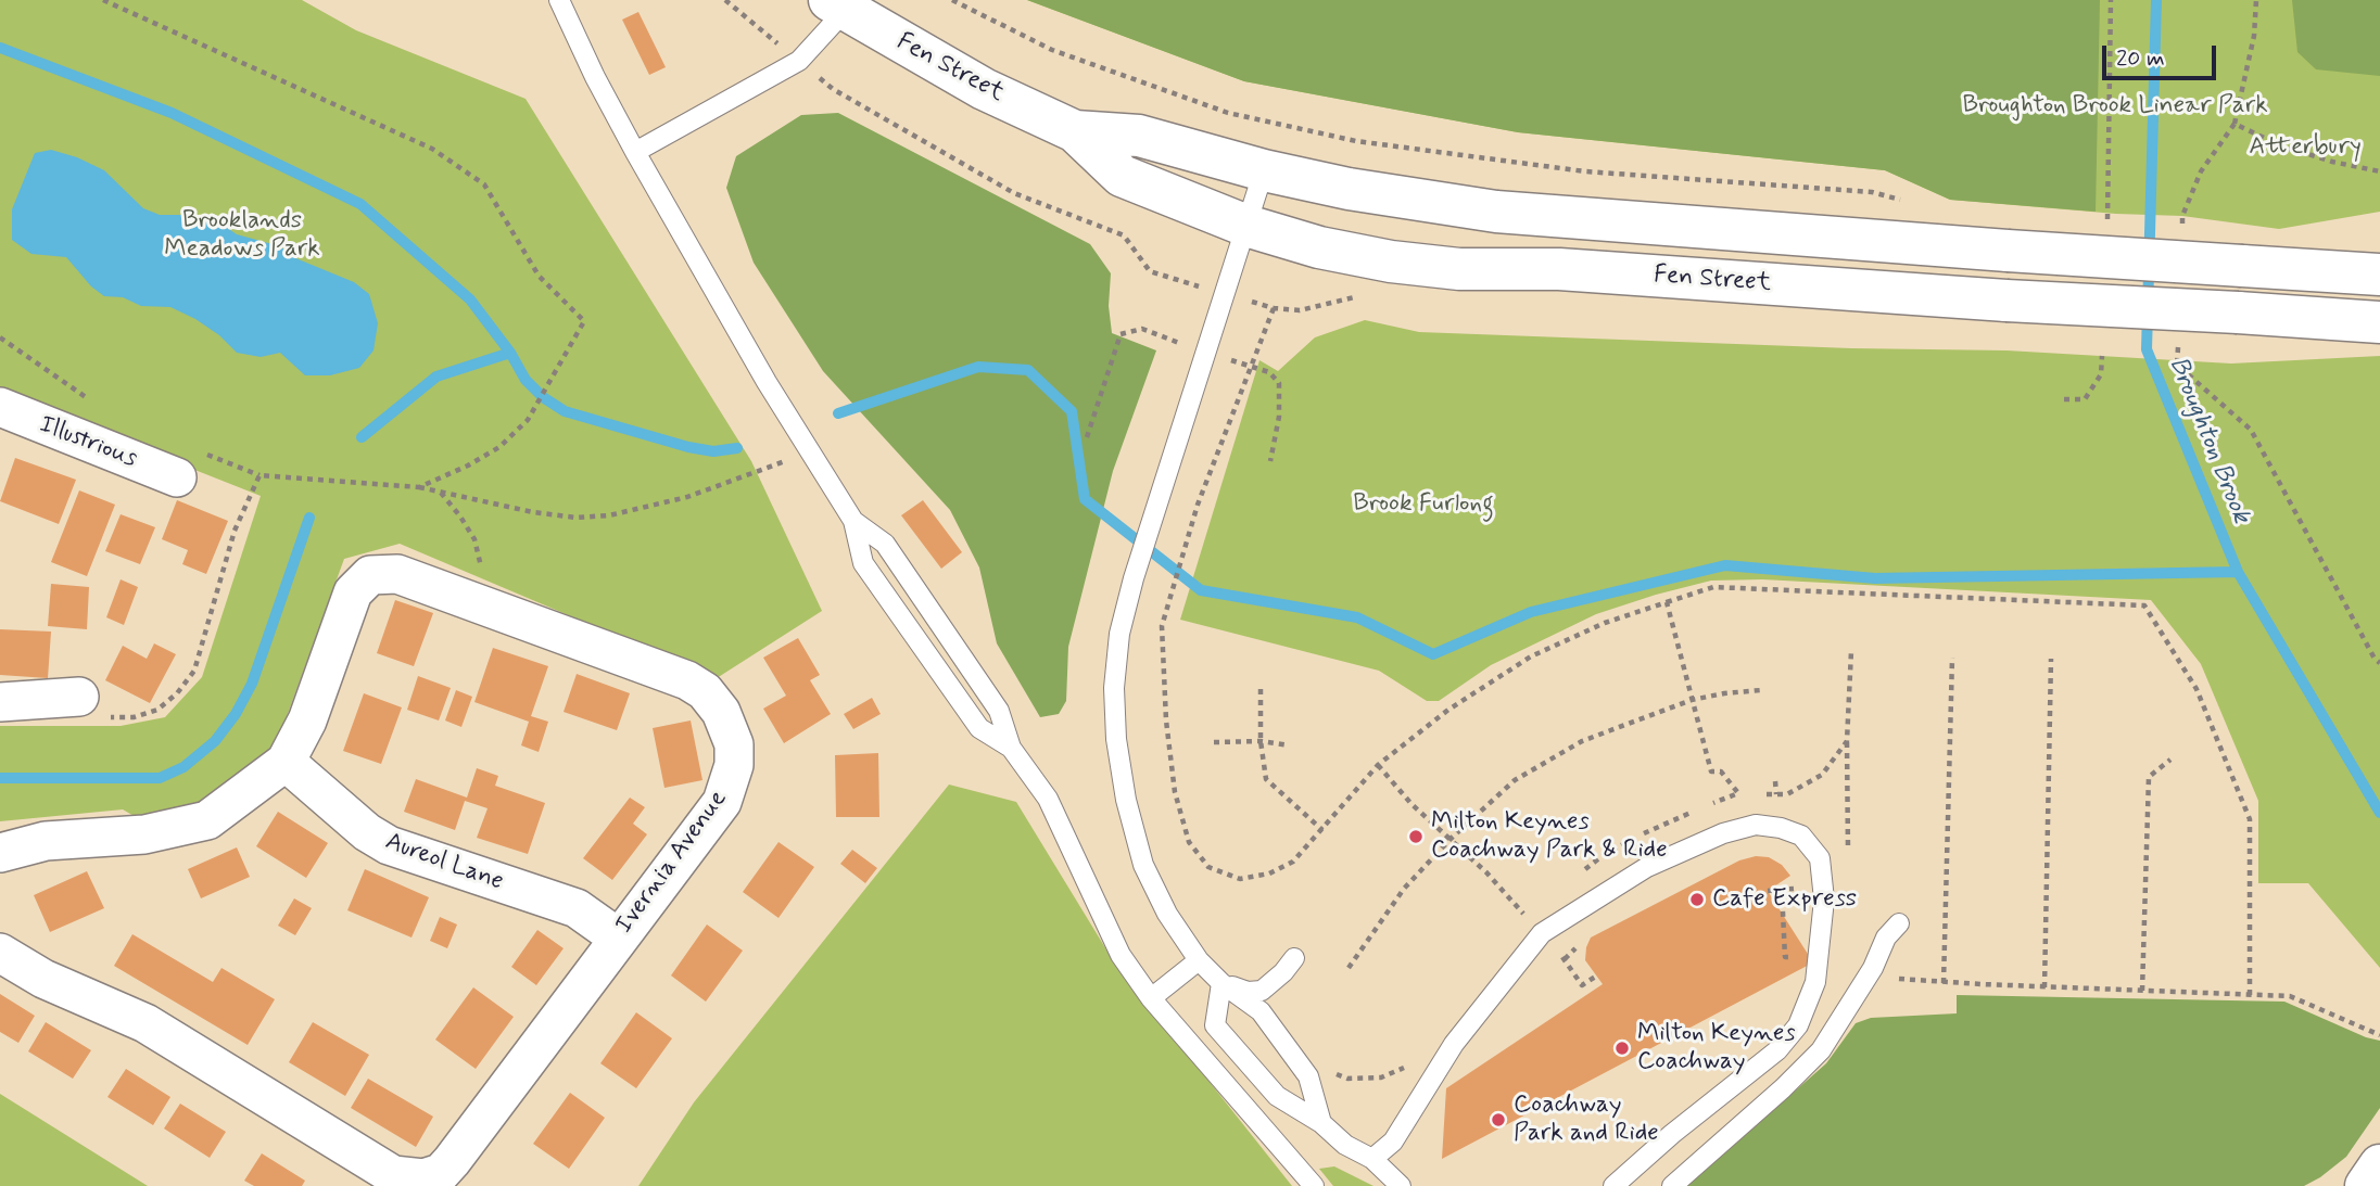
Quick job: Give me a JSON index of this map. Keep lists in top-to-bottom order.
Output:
{
  "streets": {
    "main road": ["Fen Street"],
    "street": ["Illustrious", "Aureol Lane", "Ivernia Avenue"]
  },
  "crossings": [
    ["Aureol Lane", "Ivernia Avenue"]
  ],
  "water": ["Broughton Brook"],
  "parks": [
    "Broughton Brook Linear Park",
    "Atterbury",
    "Brooklands Meadows Park",
    "Brook Furlong"
  ],
  "places": [
    "Milton Keynes Coachway Park & Ride",
    "Cafe Express",
    "Milton Keynes Coachway",
    "Coachway Park and Ride"
  ],
  "scale_bar": "20 m"
}
